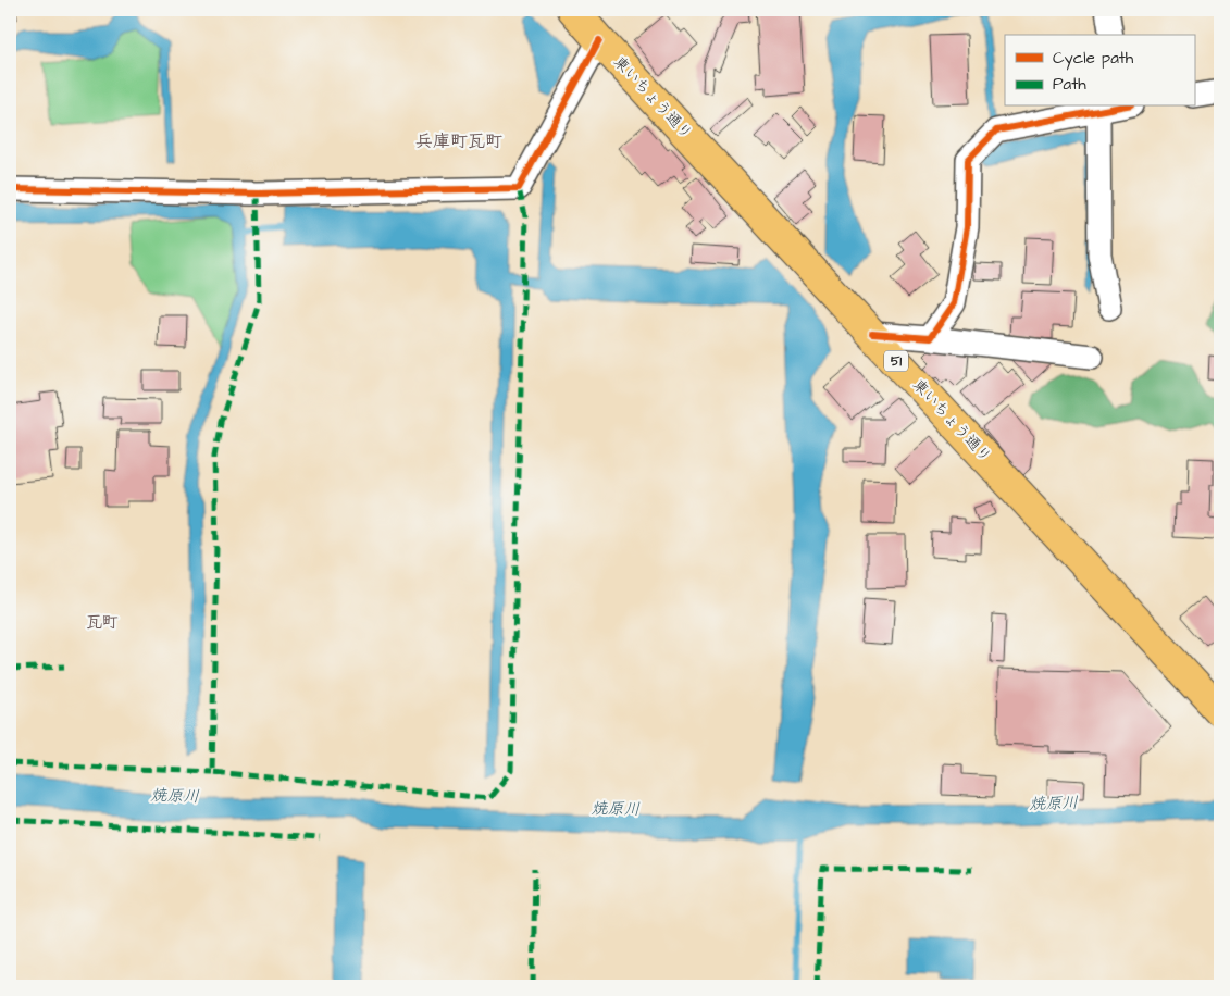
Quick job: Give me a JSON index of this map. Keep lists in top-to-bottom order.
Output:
{
  "streets": {
    "main road": ["東いちょう通り", "51"]
  },
  "districts": ["兵庫町瓦町", "瓦町"],
  "water": ["焼原川"],
  "legend": ["Cycle path", "Path"]
}
